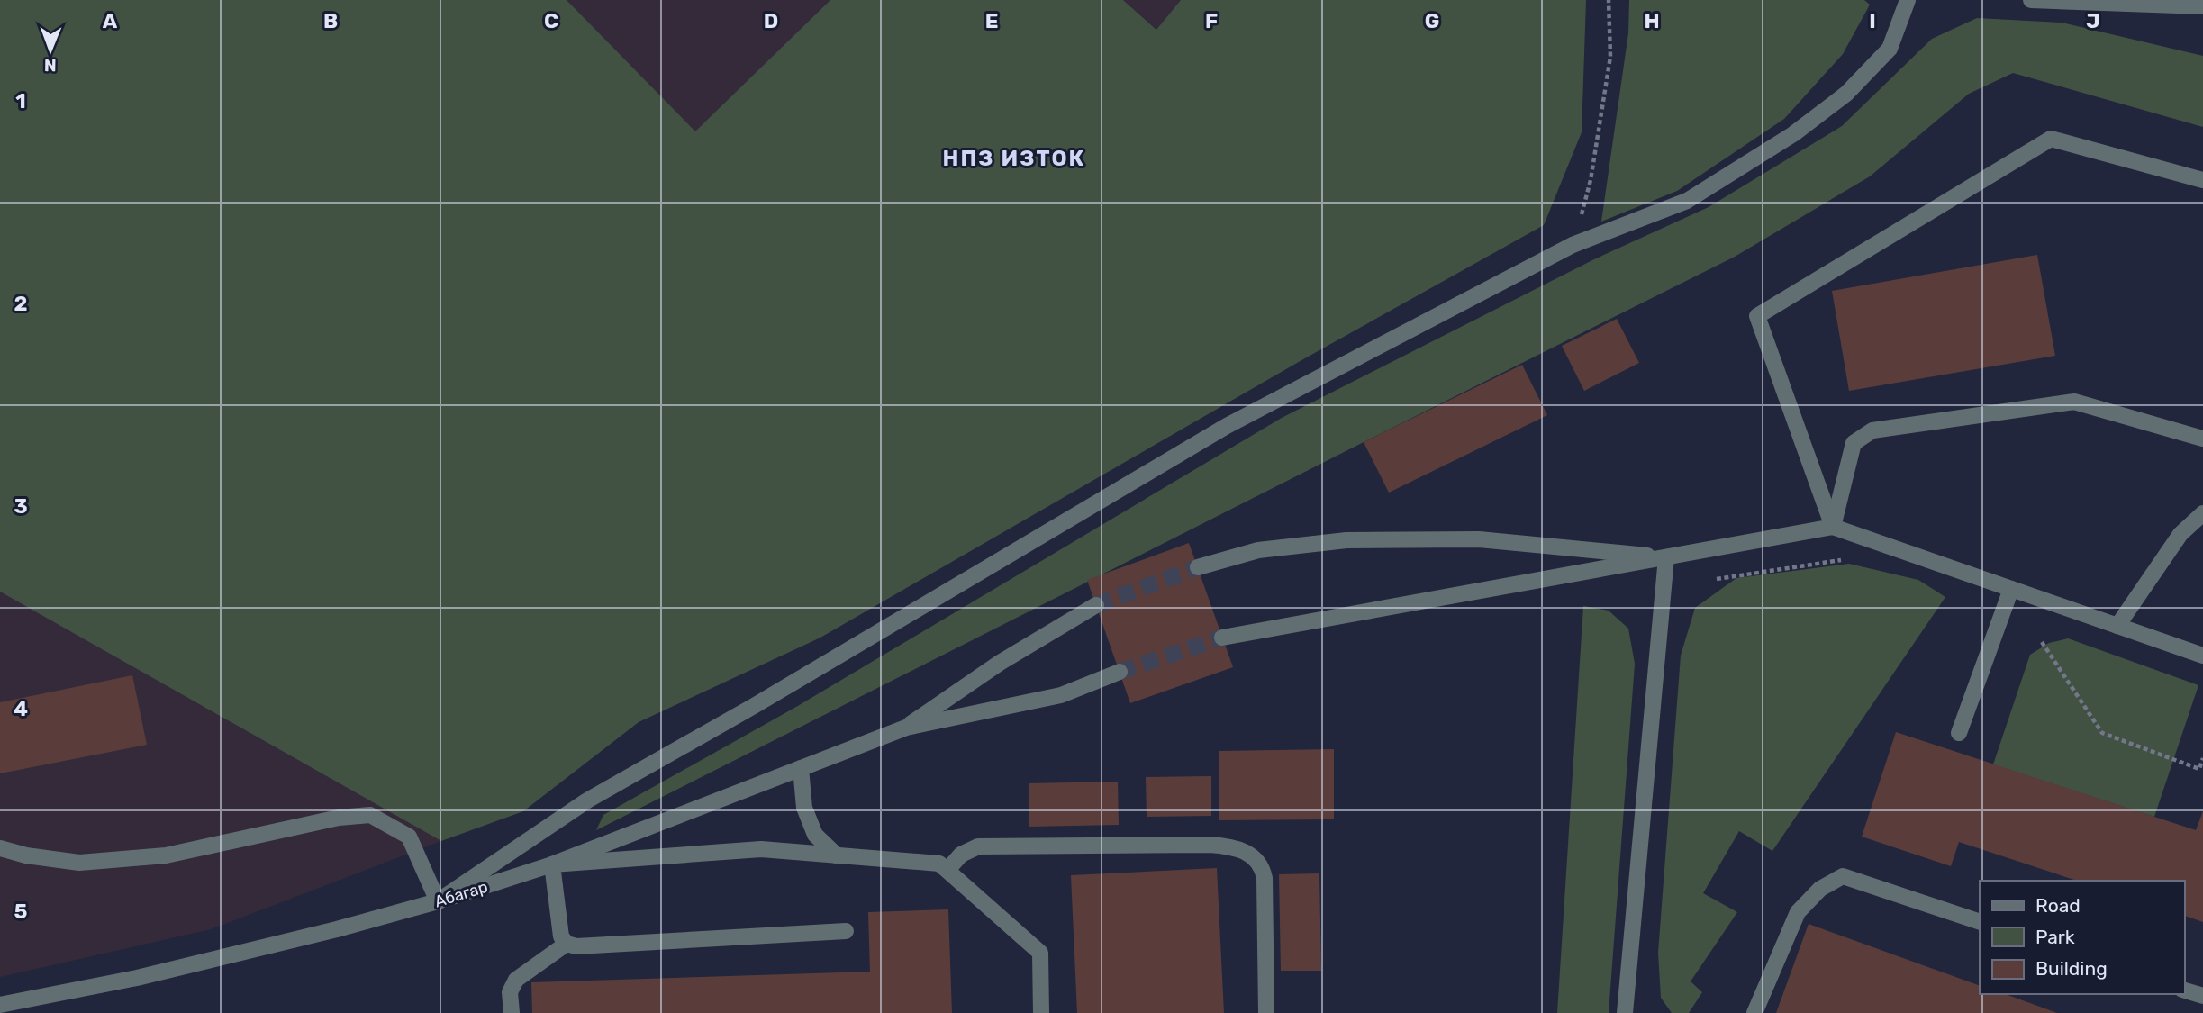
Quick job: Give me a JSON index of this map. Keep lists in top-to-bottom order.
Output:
{
  "streets": {
    "street": ["Абагар"]
  },
  "districts": ["НПЗ ИЗТОК"],
  "legend": ["Road", "Park", "Building"],
  "north": "bottom",
  "grid": {
    "columns": [
      "A",
      "B",
      "C",
      "D",
      "E",
      "F",
      "G",
      "H",
      "I",
      "J"
    ],
    "rows": [
      "1",
      "2",
      "3",
      "4",
      "5"
    ]
  }
}
